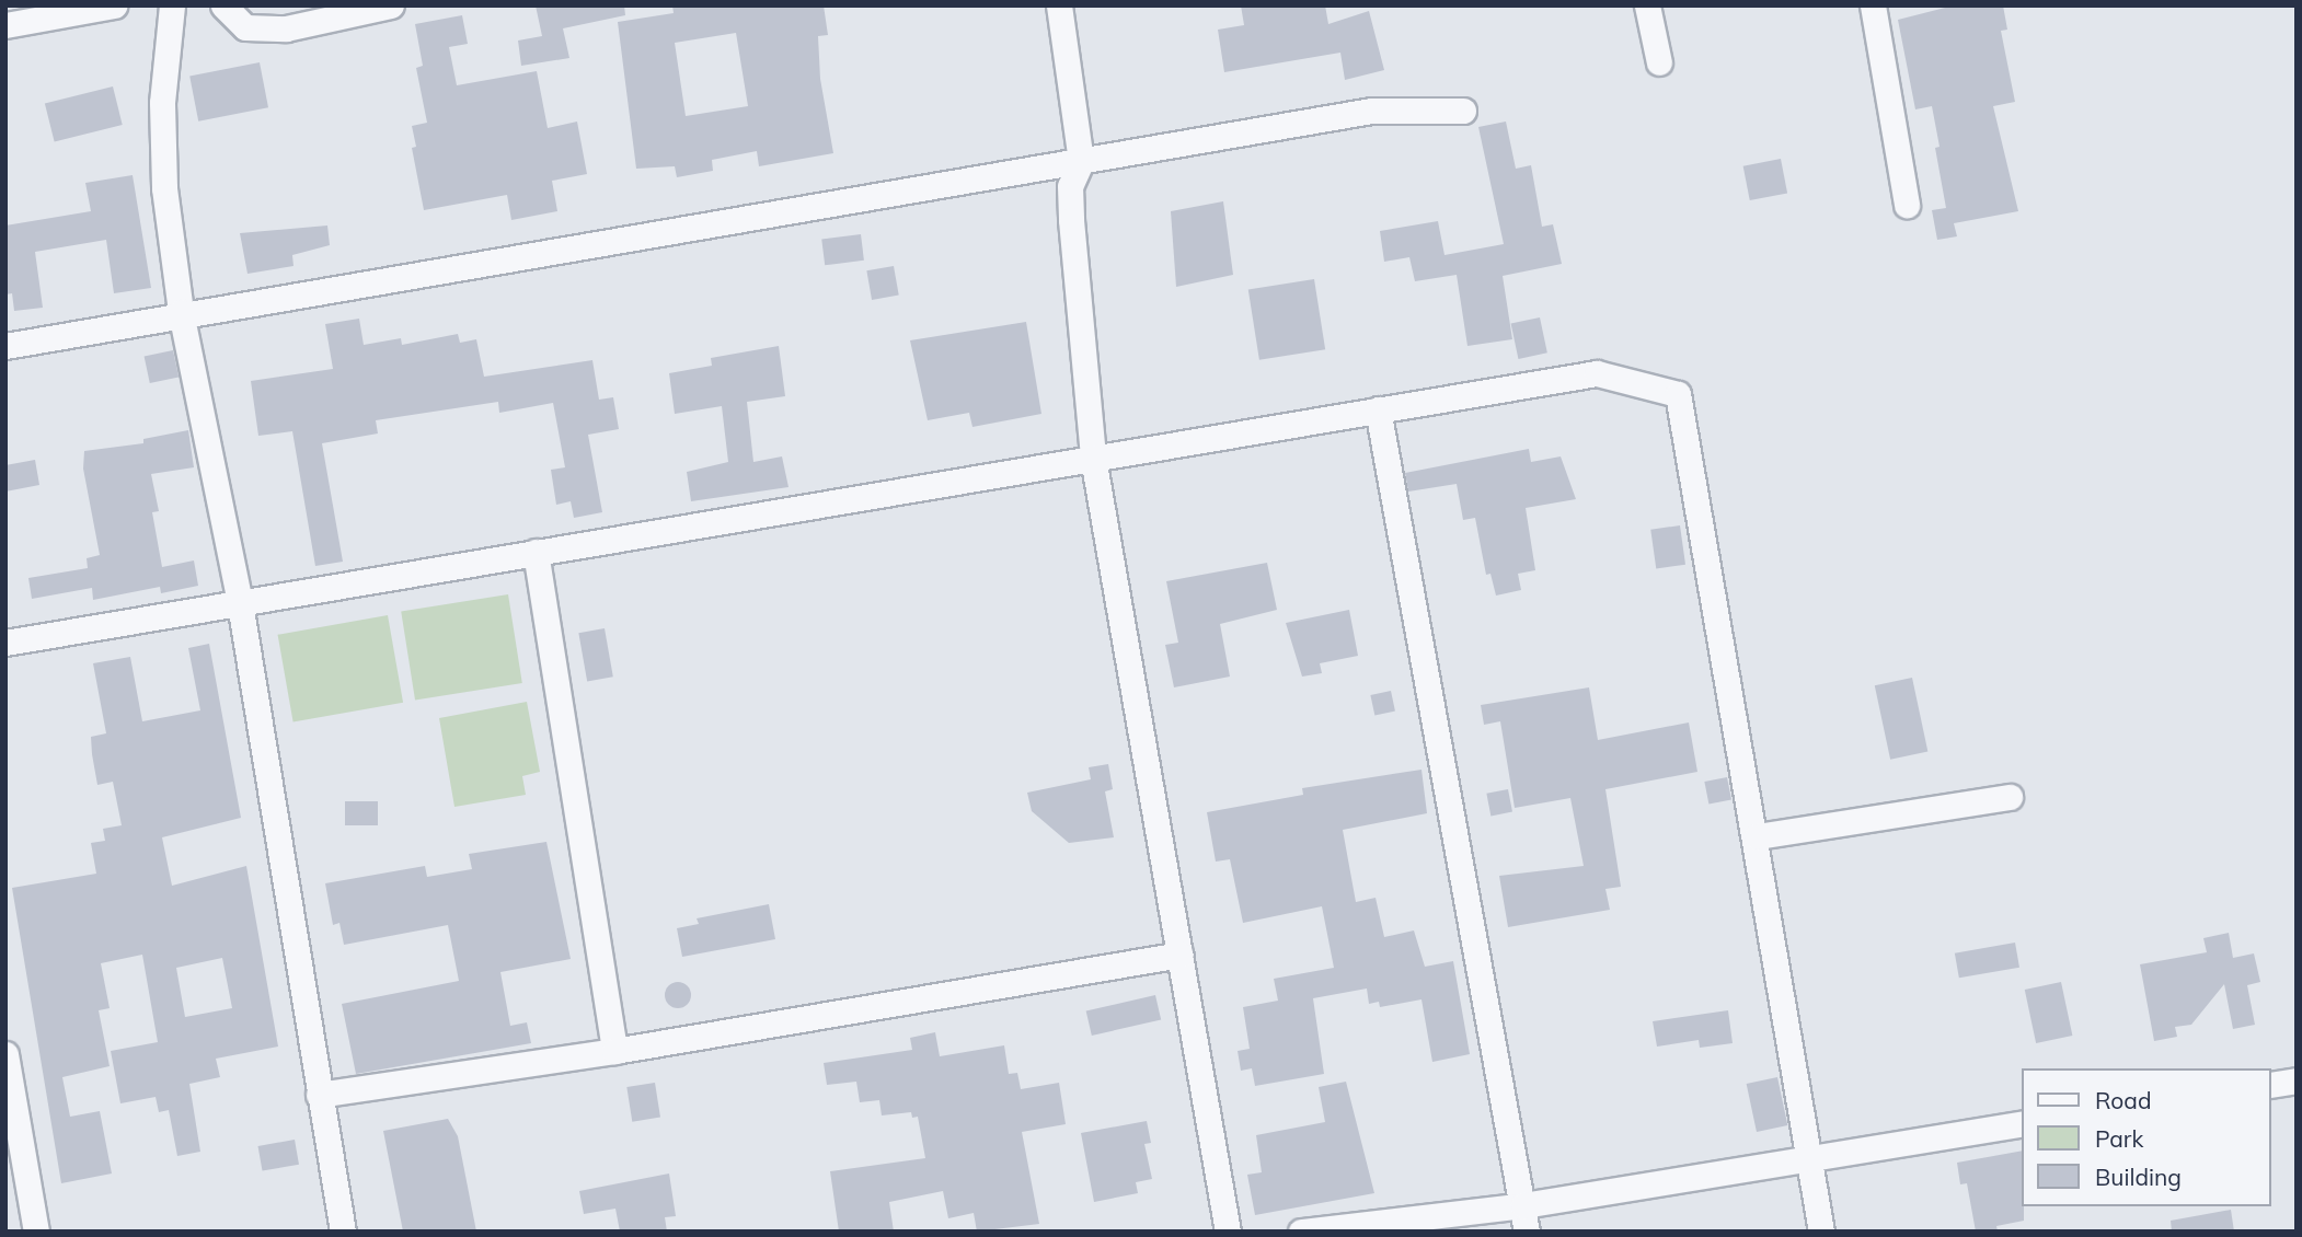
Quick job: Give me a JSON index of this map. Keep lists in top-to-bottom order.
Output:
{
  "legend": ["Road", "Park", "Building"]
}
